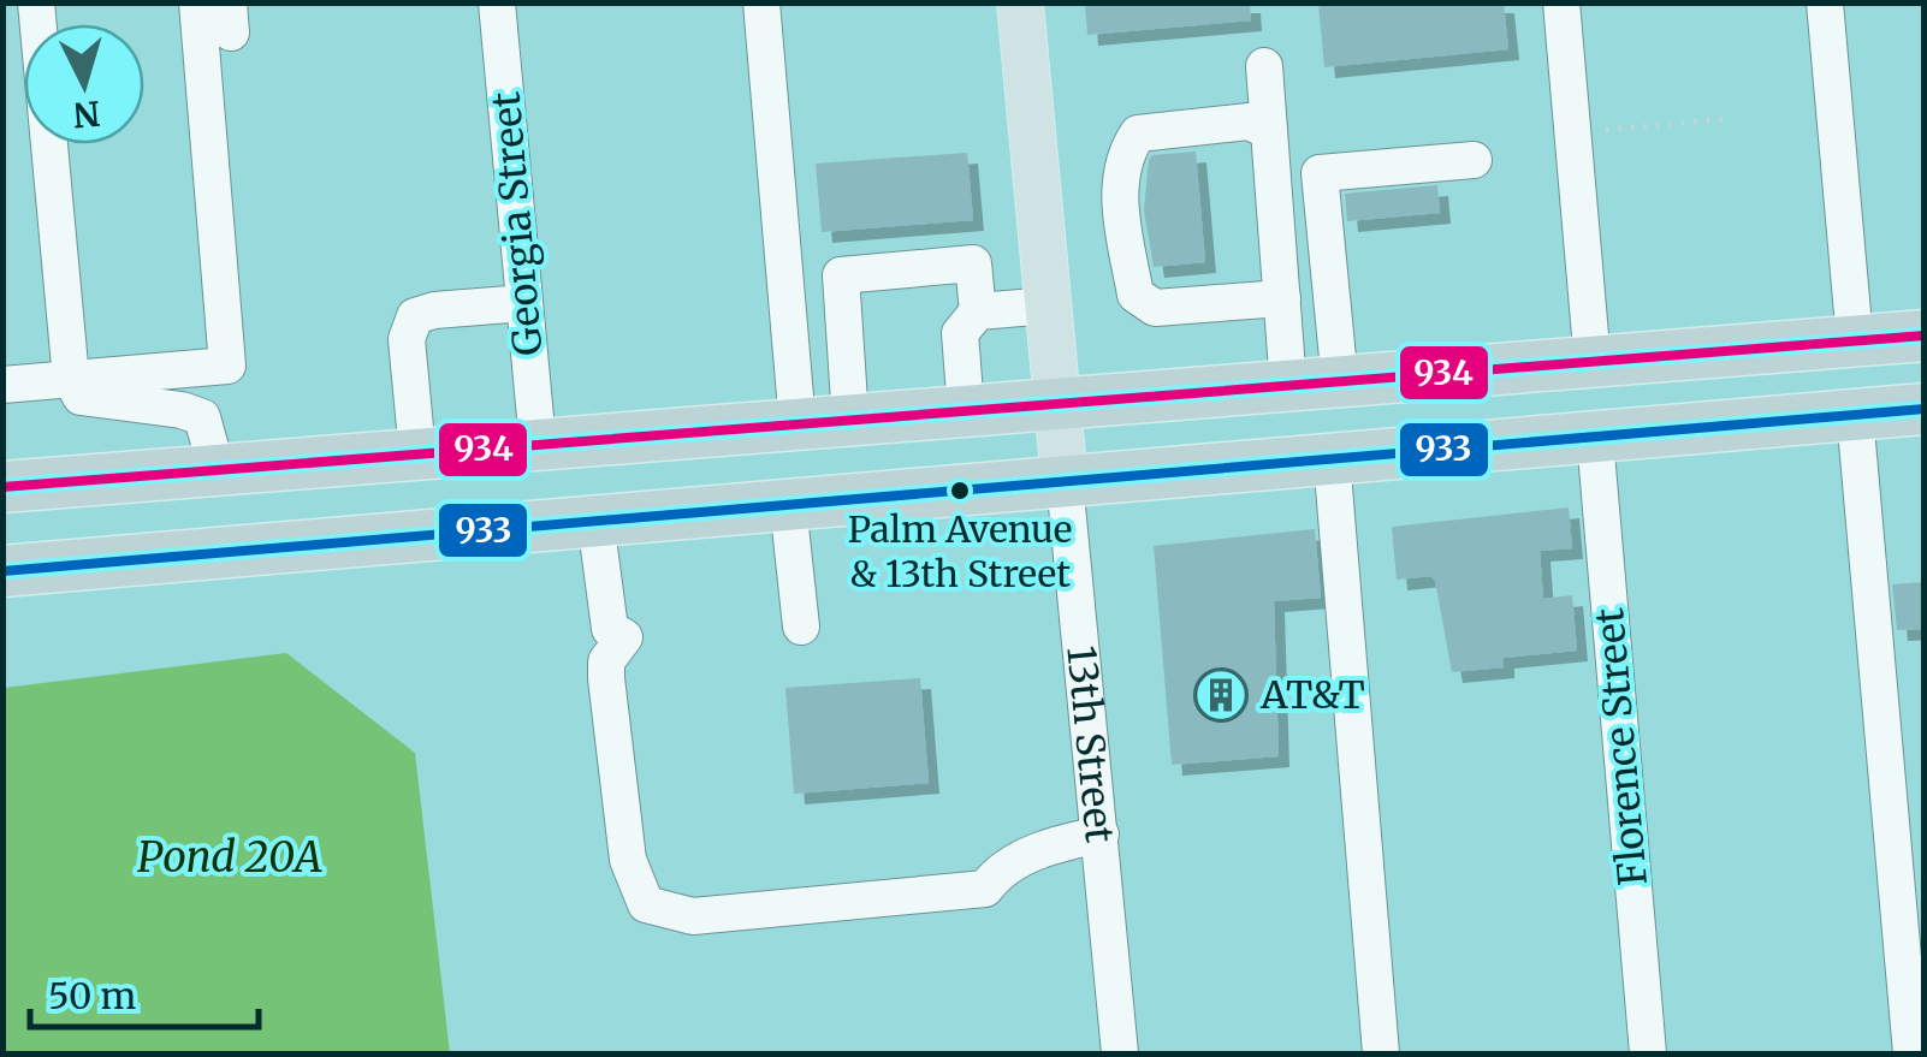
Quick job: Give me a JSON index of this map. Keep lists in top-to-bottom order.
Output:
{
  "streets": {
    "main road": ["13th Street"],
    "street": ["Georgia Street", "Florence Street"]
  },
  "water": ["Pond 20A"],
  "places": {
    "other": ["Palm Avenue & 13th Street"],
    "building": ["AT&T"]
  },
  "lines": ["transit line 934", "transit line 933"],
  "scale_bar": "50 m",
  "north": "bottom"
}
